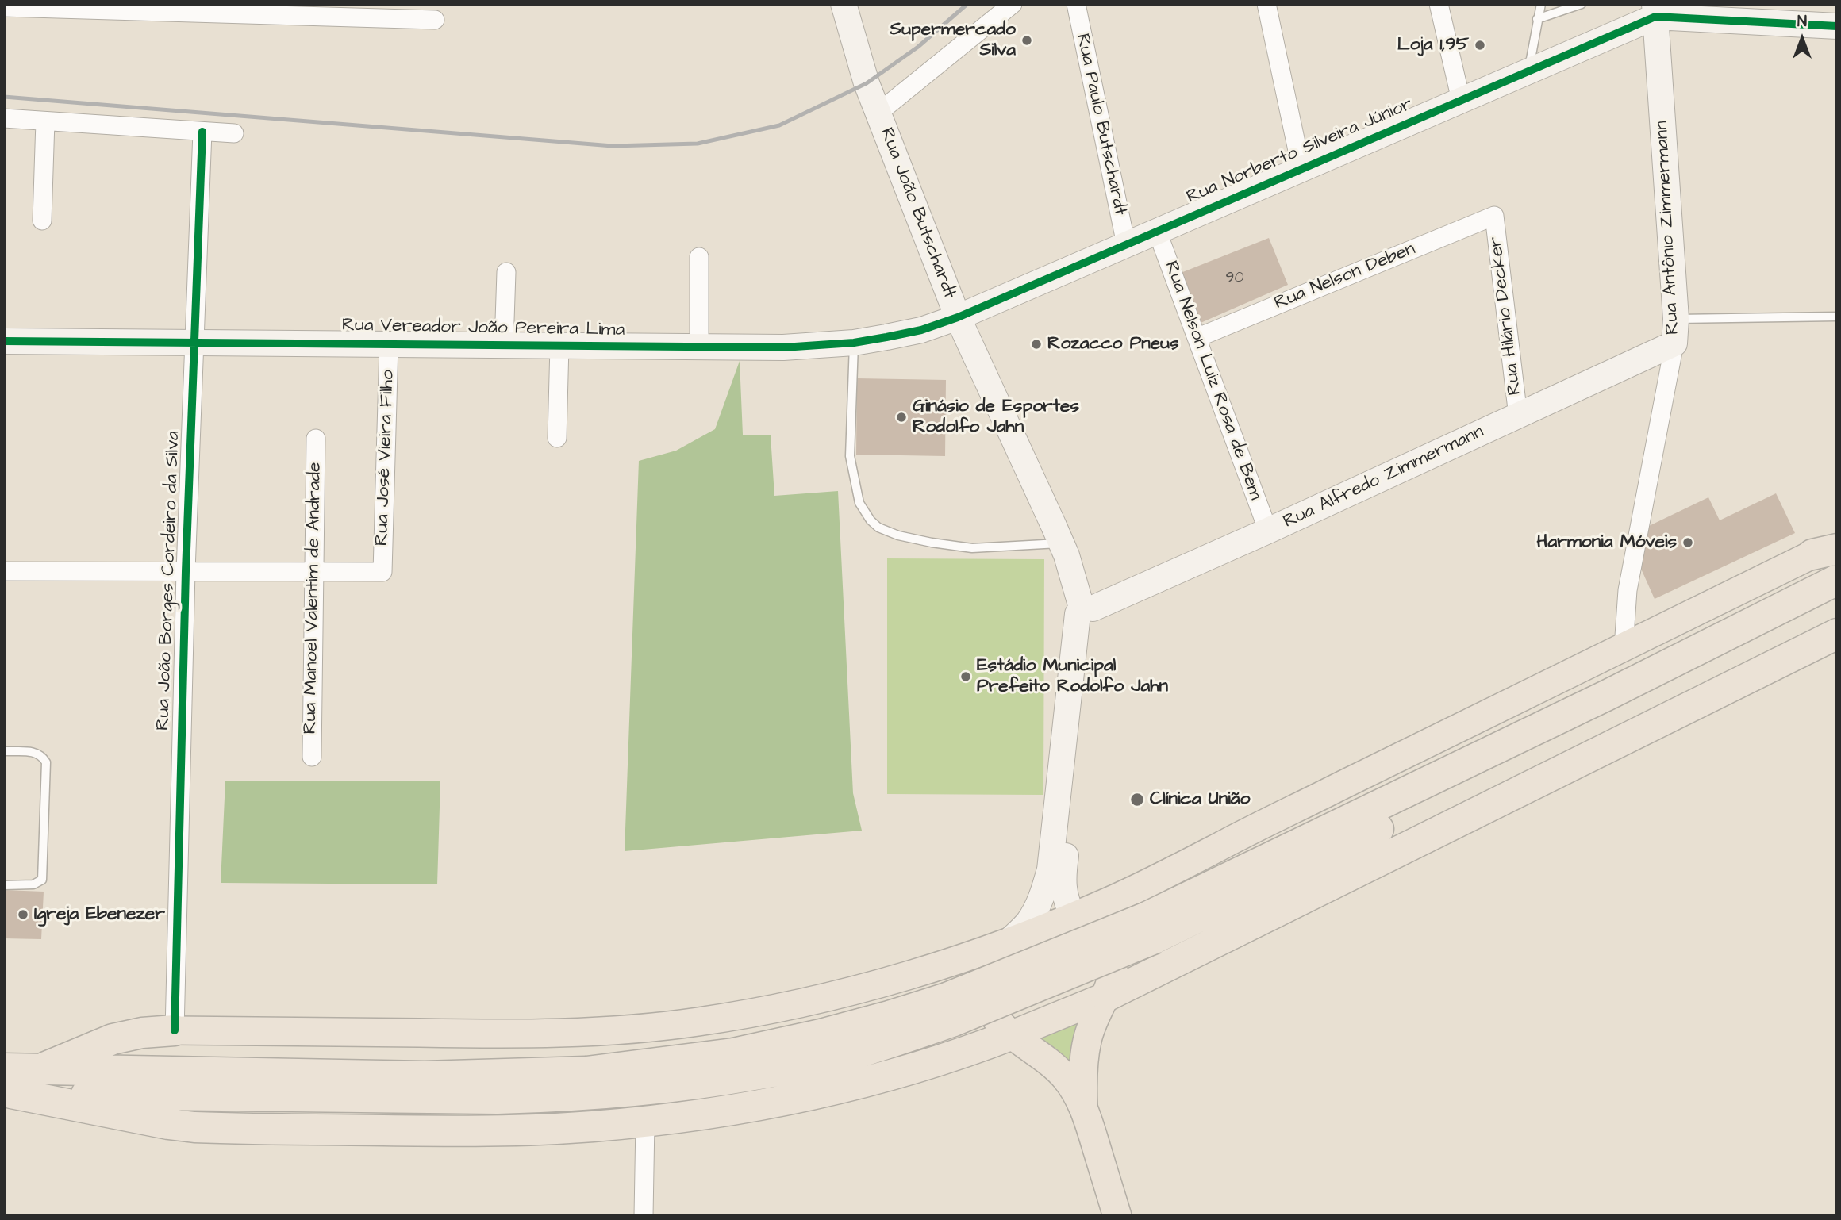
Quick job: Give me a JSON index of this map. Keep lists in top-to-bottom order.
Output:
{
  "streets": {
    "main road": [
      "Rua Norberto Silveira Júnior",
      "Rua João Butschardt",
      "Rua Antônio Zimmermann",
      "Rua Vereador João Pereira Lima",
      "Rua Alfredo Zimmermann"
    ],
    "street": [
      "Rua Paulo Butschardt",
      "Rua Nelson Deben",
      "Rua Hilário Decker",
      "Rua Nelson Luiz Rosa de Bem",
      "Rua José Vieira Filho",
      "Rua João Borges Cordeiro da Silva",
      "Rua Manoel Valentim de Andrade"
    ]
  },
  "crossings": [
    ["Rua Paulo Butschardt", "Rua Norberto Silveira Júnior"],
    ["Rua Norberto Silveira Júnior", "Rua João Butschardt"],
    ["Rua Norberto Silveira Júnior", "Rua Antônio Zimmermann"],
    ["Rua Norberto Silveira Júnior", "Rua Vereador João Pereira Lima"],
    ["Rua Norberto Silveira Júnior", "Rua Nelson Luiz Rosa de Bem"],
    ["Rua João Butschardt", "Rua Vereador João Pereira Lima"],
    ["Rua João Butschardt", "Rua Alfredo Zimmermann"],
    ["Rua Antônio Zimmermann", "Rua Alfredo Zimmermann"],
    ["Rua Nelson Deben", "Rua Hilário Decker"],
    ["Rua Nelson Deben", "Rua Nelson Luiz Rosa de Bem"],
    ["Rua Hilário Decker", "Rua Alfredo Zimmermann"],
    ["Rua Vereador João Pereira Lima", "Rua José Vieira Filho"],
    ["Rua Vereador João Pereira Lima", "Rua João Borges Cordeiro da Silva"],
    ["Rua Nelson Luiz Rosa de Bem", "Rua Alfredo Zimmermann"],
    ["Rua José Vieira Filho", "Rua Manoel Valentim de Andrade"]
  ],
  "places": [
    "Supermercado Silva",
    "Loja 1,95",
    "Rozacco Pneus",
    "Ginásio de Esportes Rodolfo Jahn",
    "Harmonia Móveis",
    "Estádio Municipal Prefeito Rodolfo Jahn",
    "Clínica União",
    "Igreja Ebenezer"
  ],
  "house_numbers": ["90"],
  "north": "top"
}
